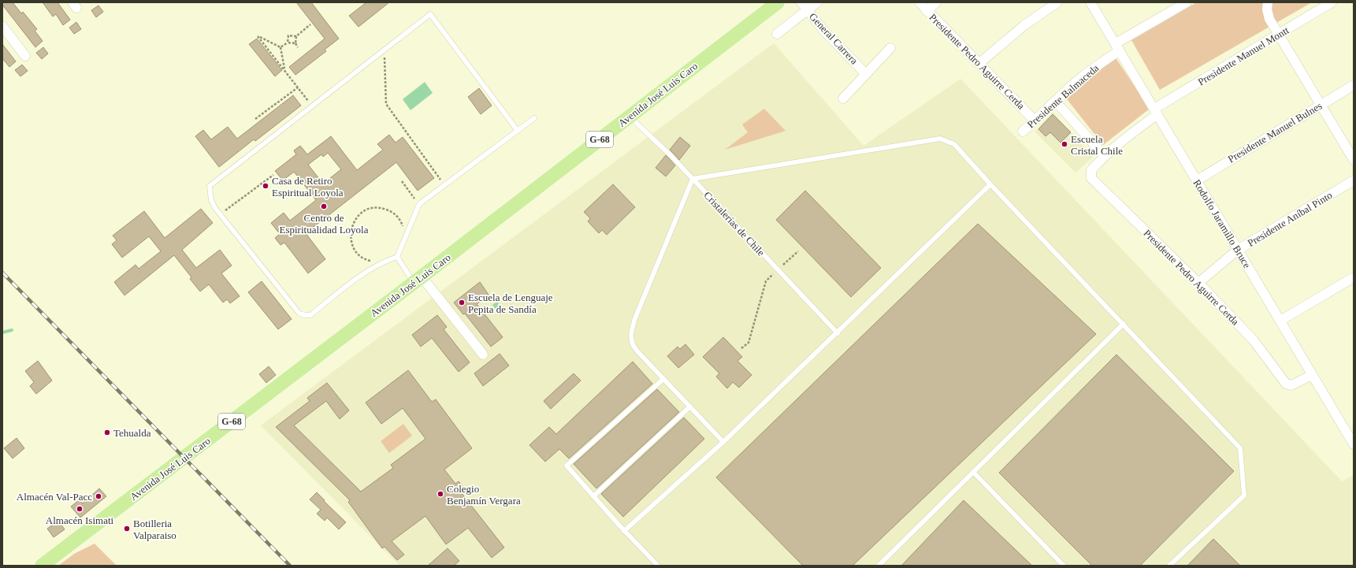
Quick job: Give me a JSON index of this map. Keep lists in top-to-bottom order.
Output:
{
  "streets": {
    "main road": ["Avenida José Luis Caro", "G-68"],
    "street": [
      "General Carrera",
      "Presidente Manuel Montt",
      "Presidente Pedro Aguirre Cerda",
      "Presidente Balmaceda",
      "Presidente Manuel Bulnes",
      "Presidente Aníbal Pinto",
      "Rodolfo Jaramillo Bruce"
    ],
    "lane": ["Cristalerías de Chile"]
  },
  "crossings": [
    ["Presidente Manuel Montt", "Presidente Pedro Aguirre Cerda"],
    ["Presidente Manuel Montt", "Rodolfo Jaramillo Bruce"],
    ["Presidente Pedro Aguirre Cerda", "Presidente Balmaceda"],
    ["Presidente Pedro Aguirre Cerda", "Presidente Aníbal Pinto"],
    ["Presidente Pedro Aguirre Cerda", "Rodolfo Jaramillo Bruce"],
    ["Avenida José Luis Caro", "Cristalerías de Chile"],
    ["Presidente Balmaceda", "Rodolfo Jaramillo Bruce"],
    ["Presidente Manuel Bulnes", "Rodolfo Jaramillo Bruce"],
    ["Presidente Aníbal Pinto", "Rodolfo Jaramillo Bruce"]
  ],
  "places": [
    "Escuela Cristal Chile",
    "Casa de Retiro Espiritual Loyola",
    "Centro de Espiritualidad Loyola",
    "Escuela de Lenguaje Pepita de Sandía",
    "Tehualda",
    "Colegio Benjamín Vergara",
    "Almacén Val-Pacc",
    "Almacén Isimati",
    "Botilleria Valparaiso"
  ]
}
